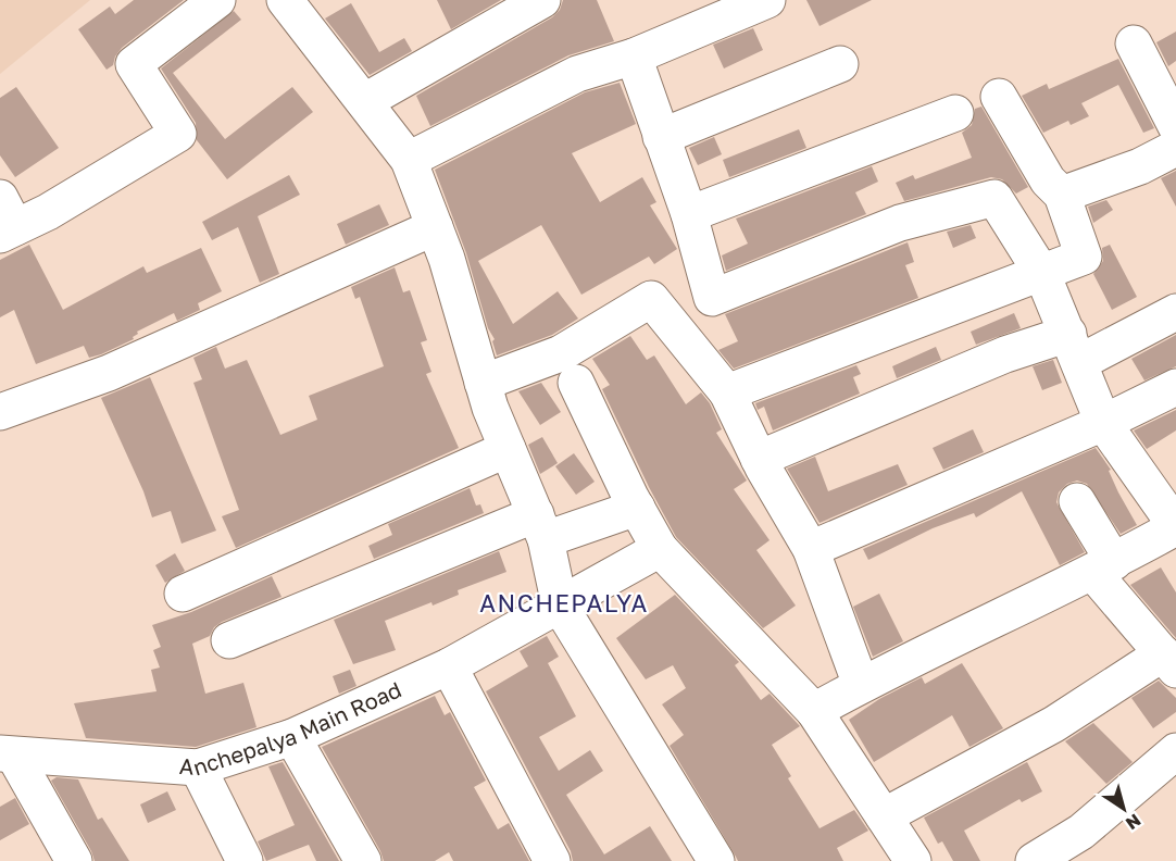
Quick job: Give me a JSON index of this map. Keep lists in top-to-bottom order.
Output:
{
  "streets": {
    "street": ["Anchepalya Main Road"]
  },
  "districts": ["ANCHEPALYA"],
  "north": "bottom right"
}
